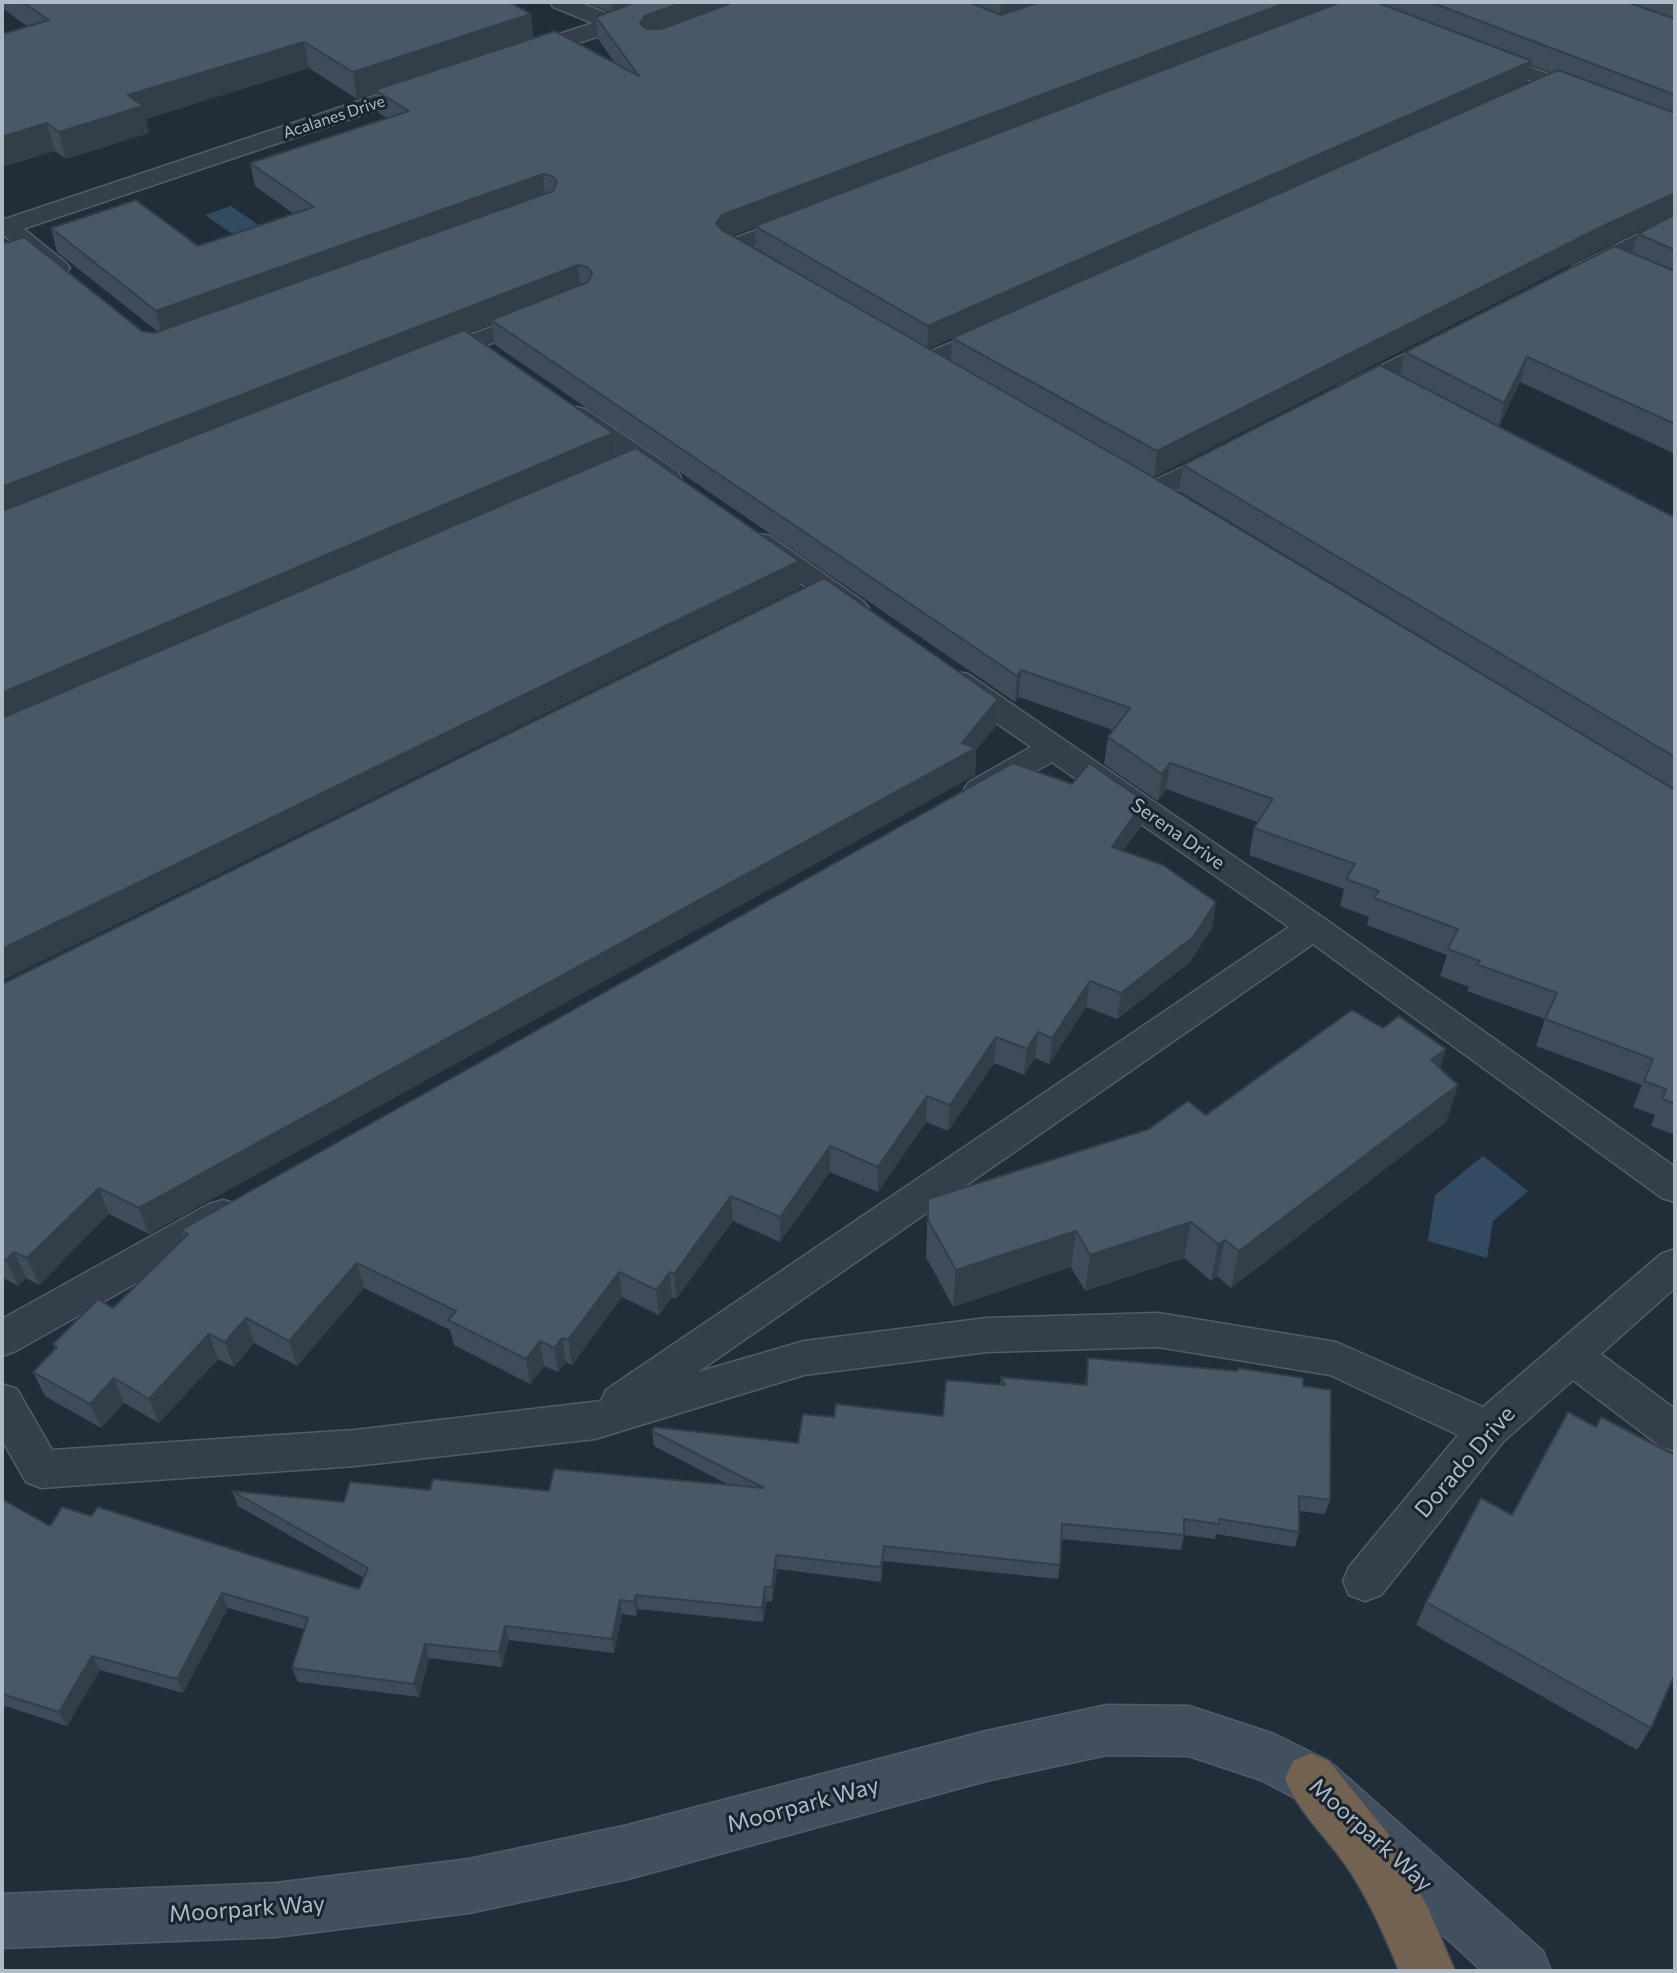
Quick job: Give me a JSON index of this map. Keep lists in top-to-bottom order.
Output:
{
  "streets": {
    "street": ["Acalanes Drive", "Moorpark Way"],
    "lane": ["Serena Drive", "Dorado Drive"]
  }
}
